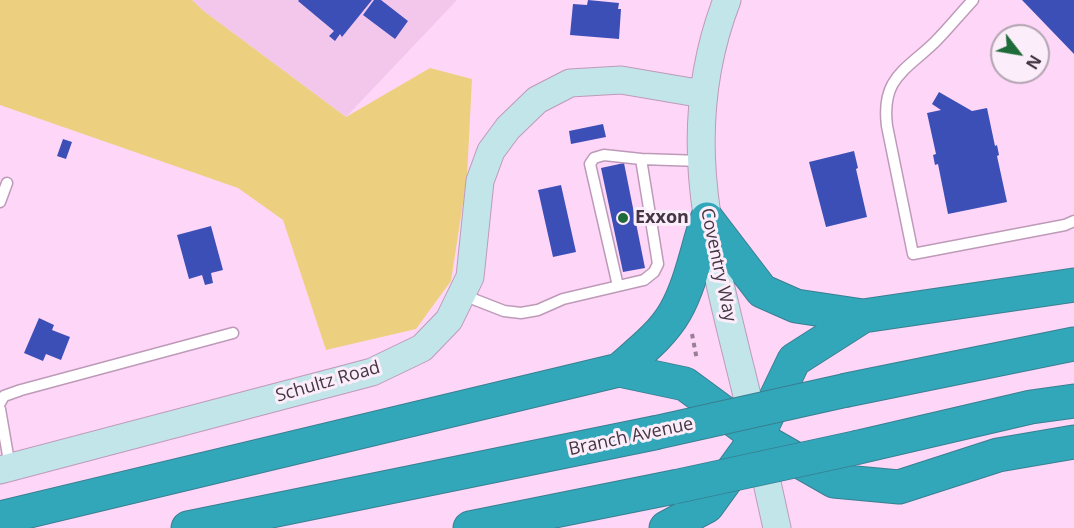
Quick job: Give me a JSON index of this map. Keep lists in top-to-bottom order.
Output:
{
  "streets": {
    "highway": ["Branch Avenue"],
    "street": ["Coventry Way", "Schultz Road"]
  },
  "crossings": [
    ["Coventry Way", "Schultz Road"]
  ],
  "places": ["Exxon"],
  "north": "bottom right"
}
